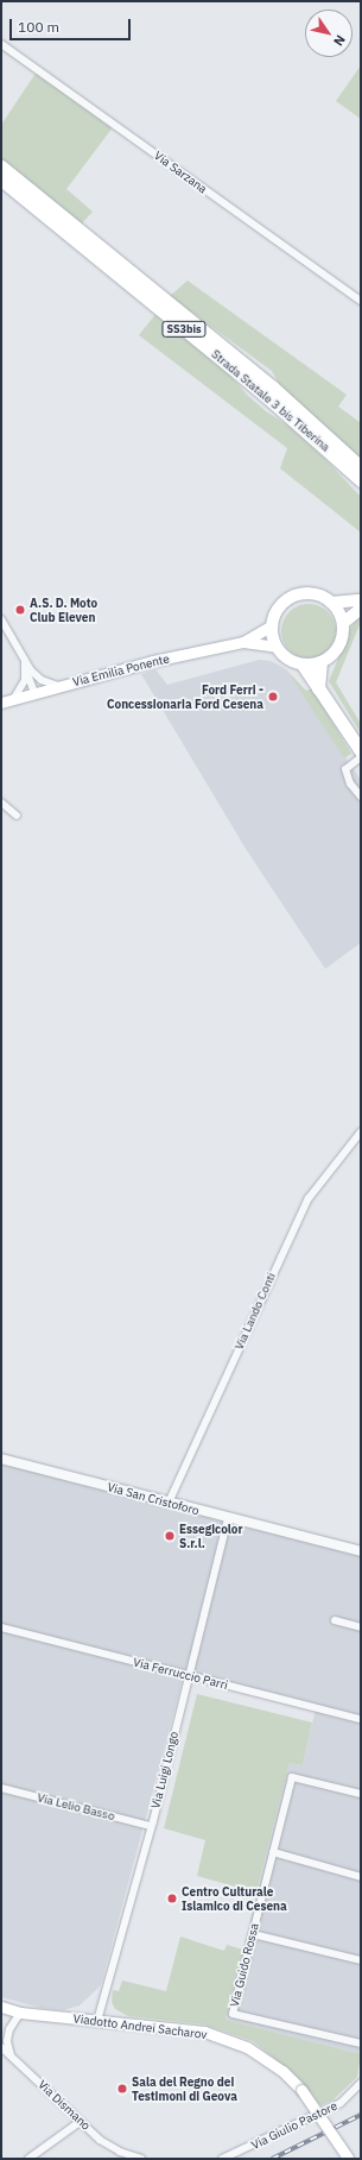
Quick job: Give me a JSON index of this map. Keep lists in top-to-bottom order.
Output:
{
  "streets": {
    "highway": ["SS3bis", "Strada Statale 3 bis Tiberina"],
    "main road": ["Via Emilia Ponente", "Viadotto Andrei Sacharov"],
    "street": [
      "Via Sarzana",
      "Via Lando Conti",
      "Via San Cristoforo",
      "Via Ferruccio Parri",
      "Via Luigi Longo",
      "Via Lelio Basso",
      "Via Guido Rossa",
      "Via Dismano",
      "Via Giulio Pastore"
    ]
  },
  "crossings": [
    ["Via Lando Conti", "Via San Cristoforo"],
    ["Via San Cristoforo", "Via Luigi Longo"],
    ["Via Ferruccio Parri", "Via Luigi Longo"],
    ["Via Luigi Longo", "Via Lelio Basso"],
    ["Via Luigi Longo", "Viadotto Andrei Sacharov"]
  ],
  "places": [
    "A.S. D. Moto Club Eleven",
    "Ford Ferri - Concessionaria Ford Cesena",
    "Essegicolor S.r.l.",
    "Centro Culturale Islamico di Cesena",
    "Sala del Regno dei Testimoni di Geova"
  ],
  "scale_bar": "100 m",
  "north": "bottom right"
}
